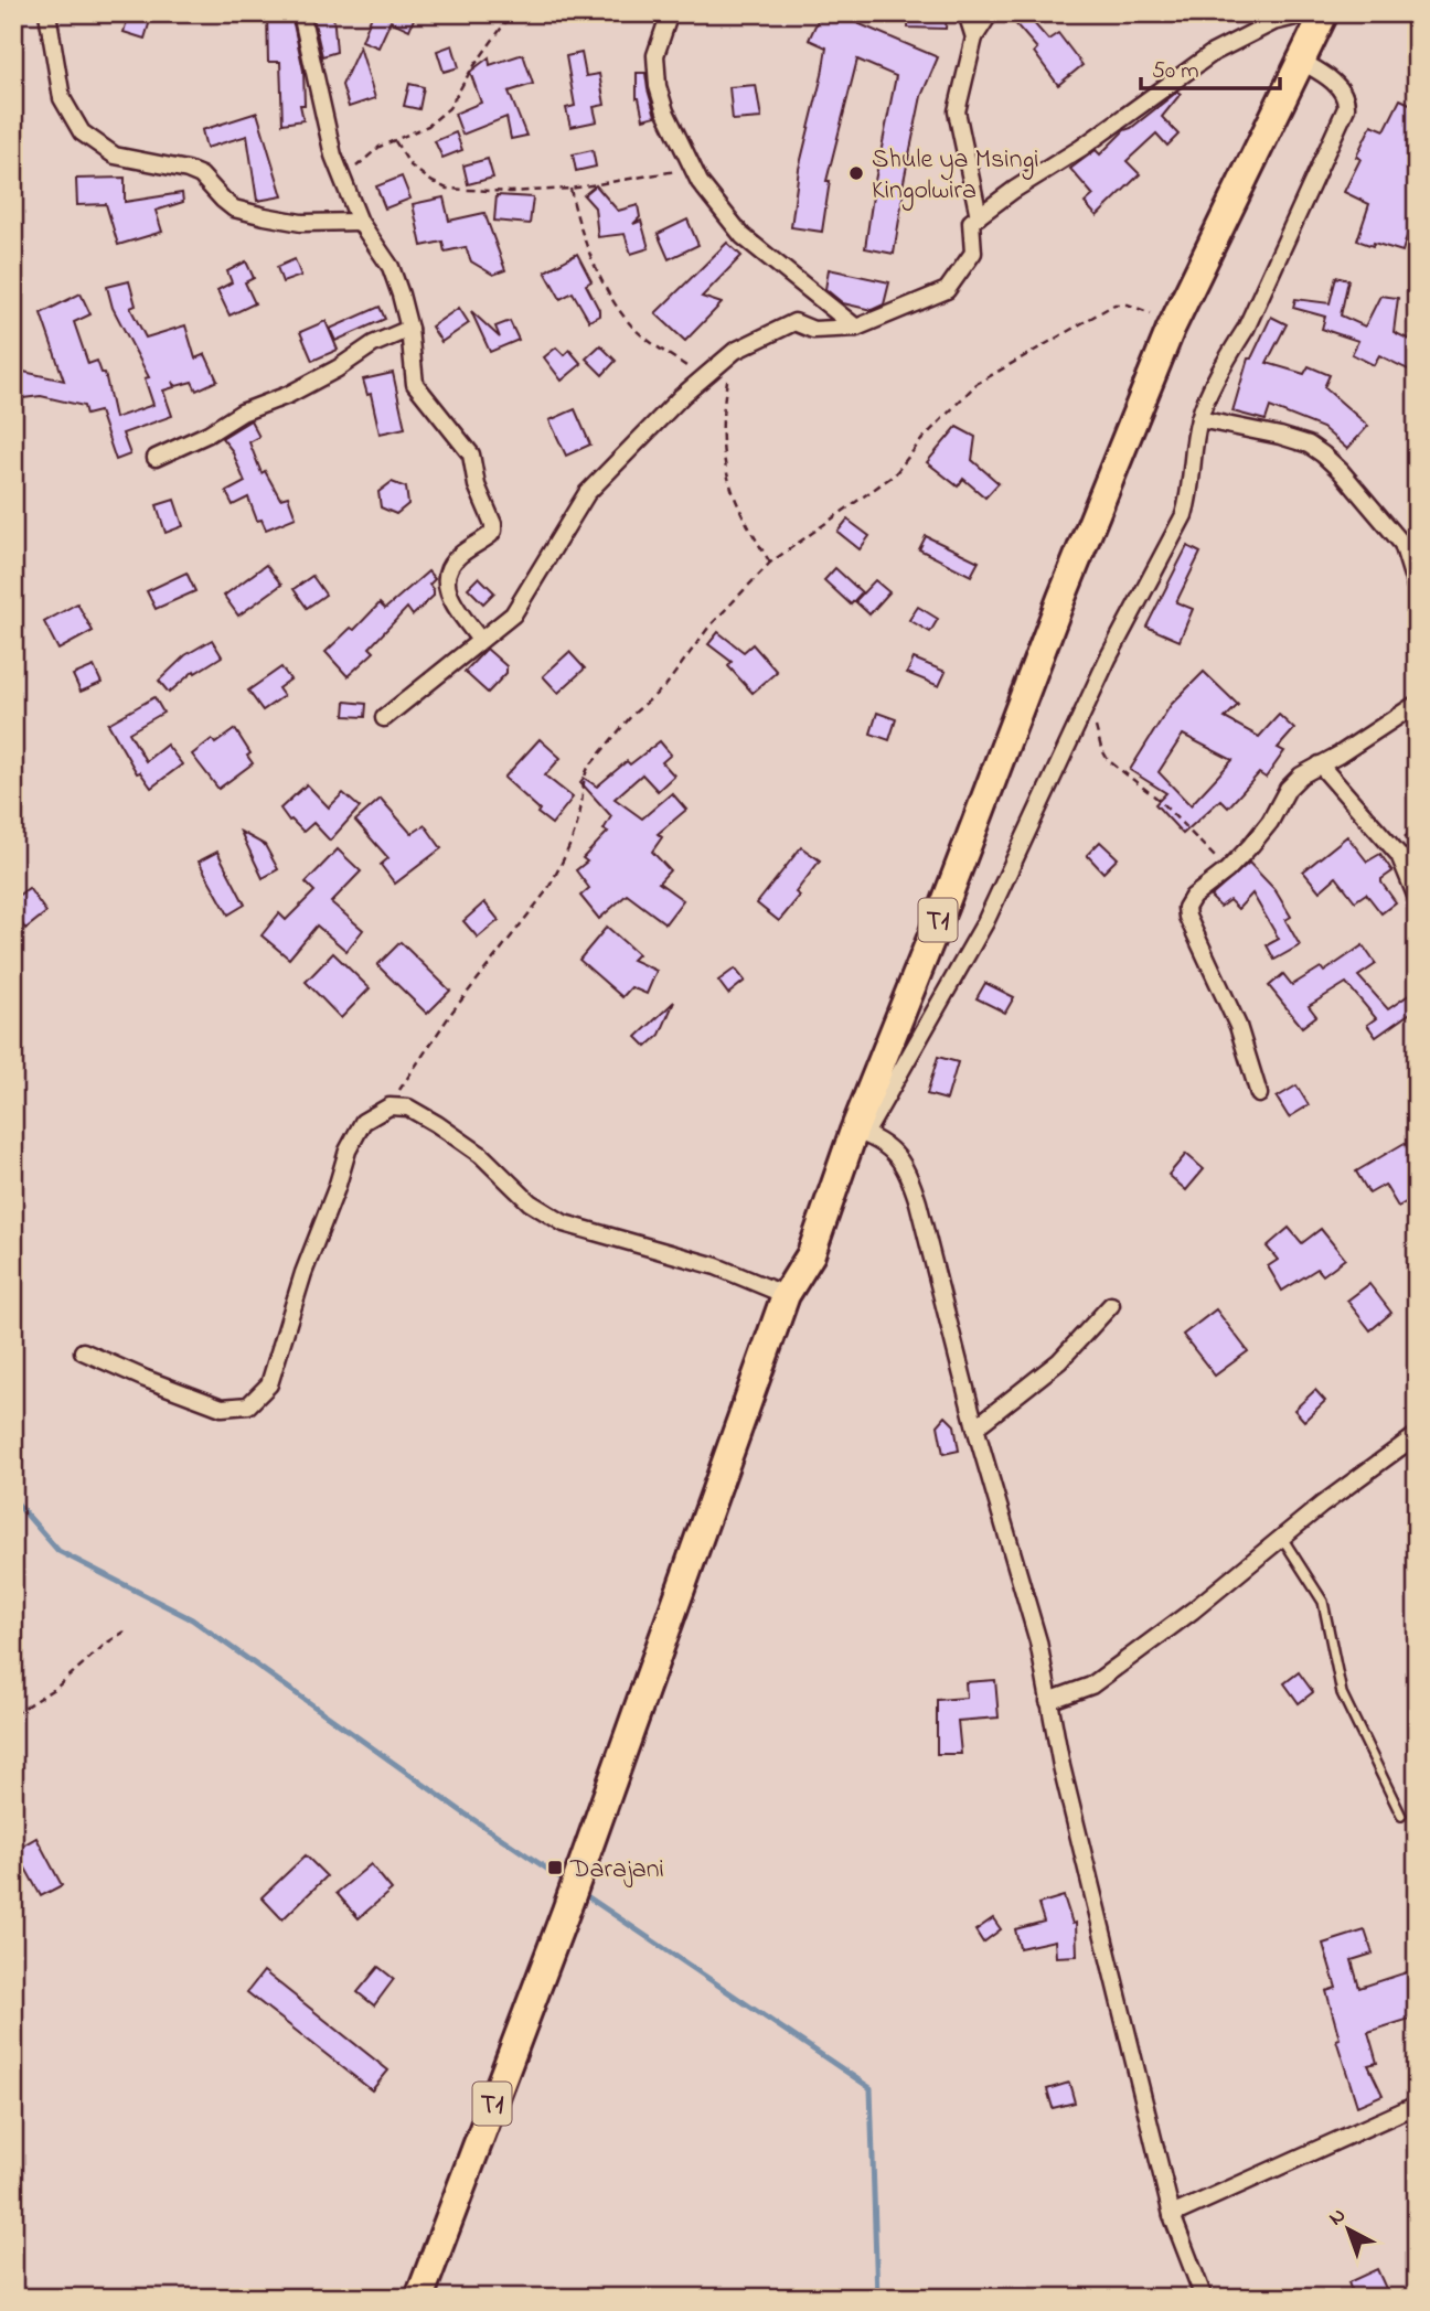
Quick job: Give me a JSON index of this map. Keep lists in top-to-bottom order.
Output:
{
  "streets": {
    "highway": ["T1"]
  },
  "places": {
    "other": ["Shule ya Msingi Kingolwira"],
    "transit": ["Darajani"]
  },
  "scale_bar": "50 m",
  "north": "top left"
}
